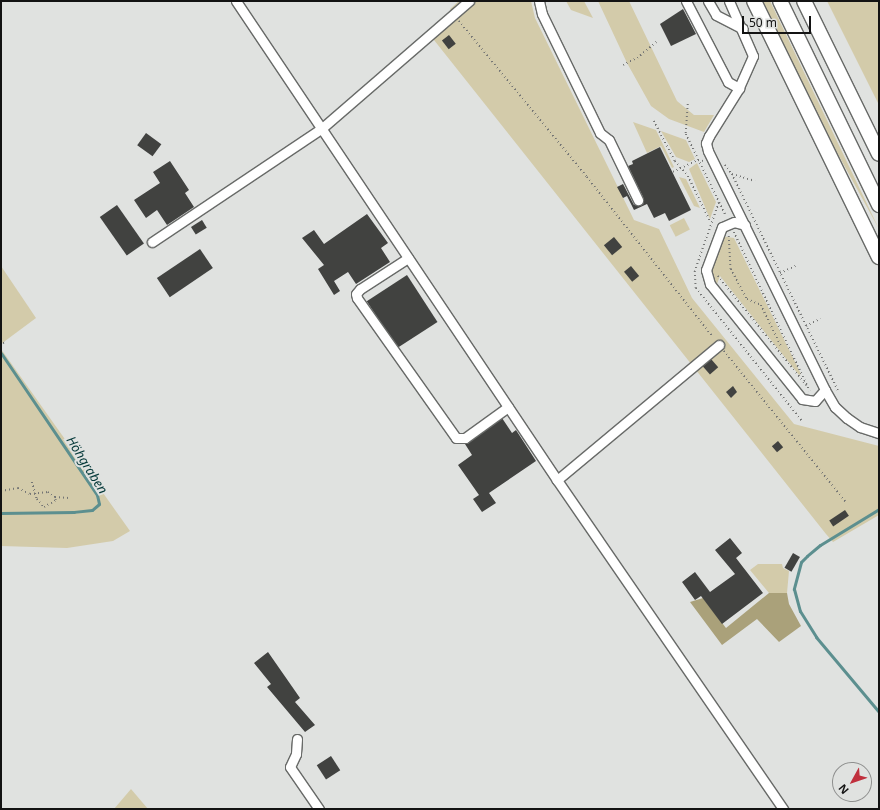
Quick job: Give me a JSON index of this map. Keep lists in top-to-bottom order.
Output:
{
  "water": ["Höhgraben"],
  "scale_bar": "50 m",
  "north": "bottom left"
}
